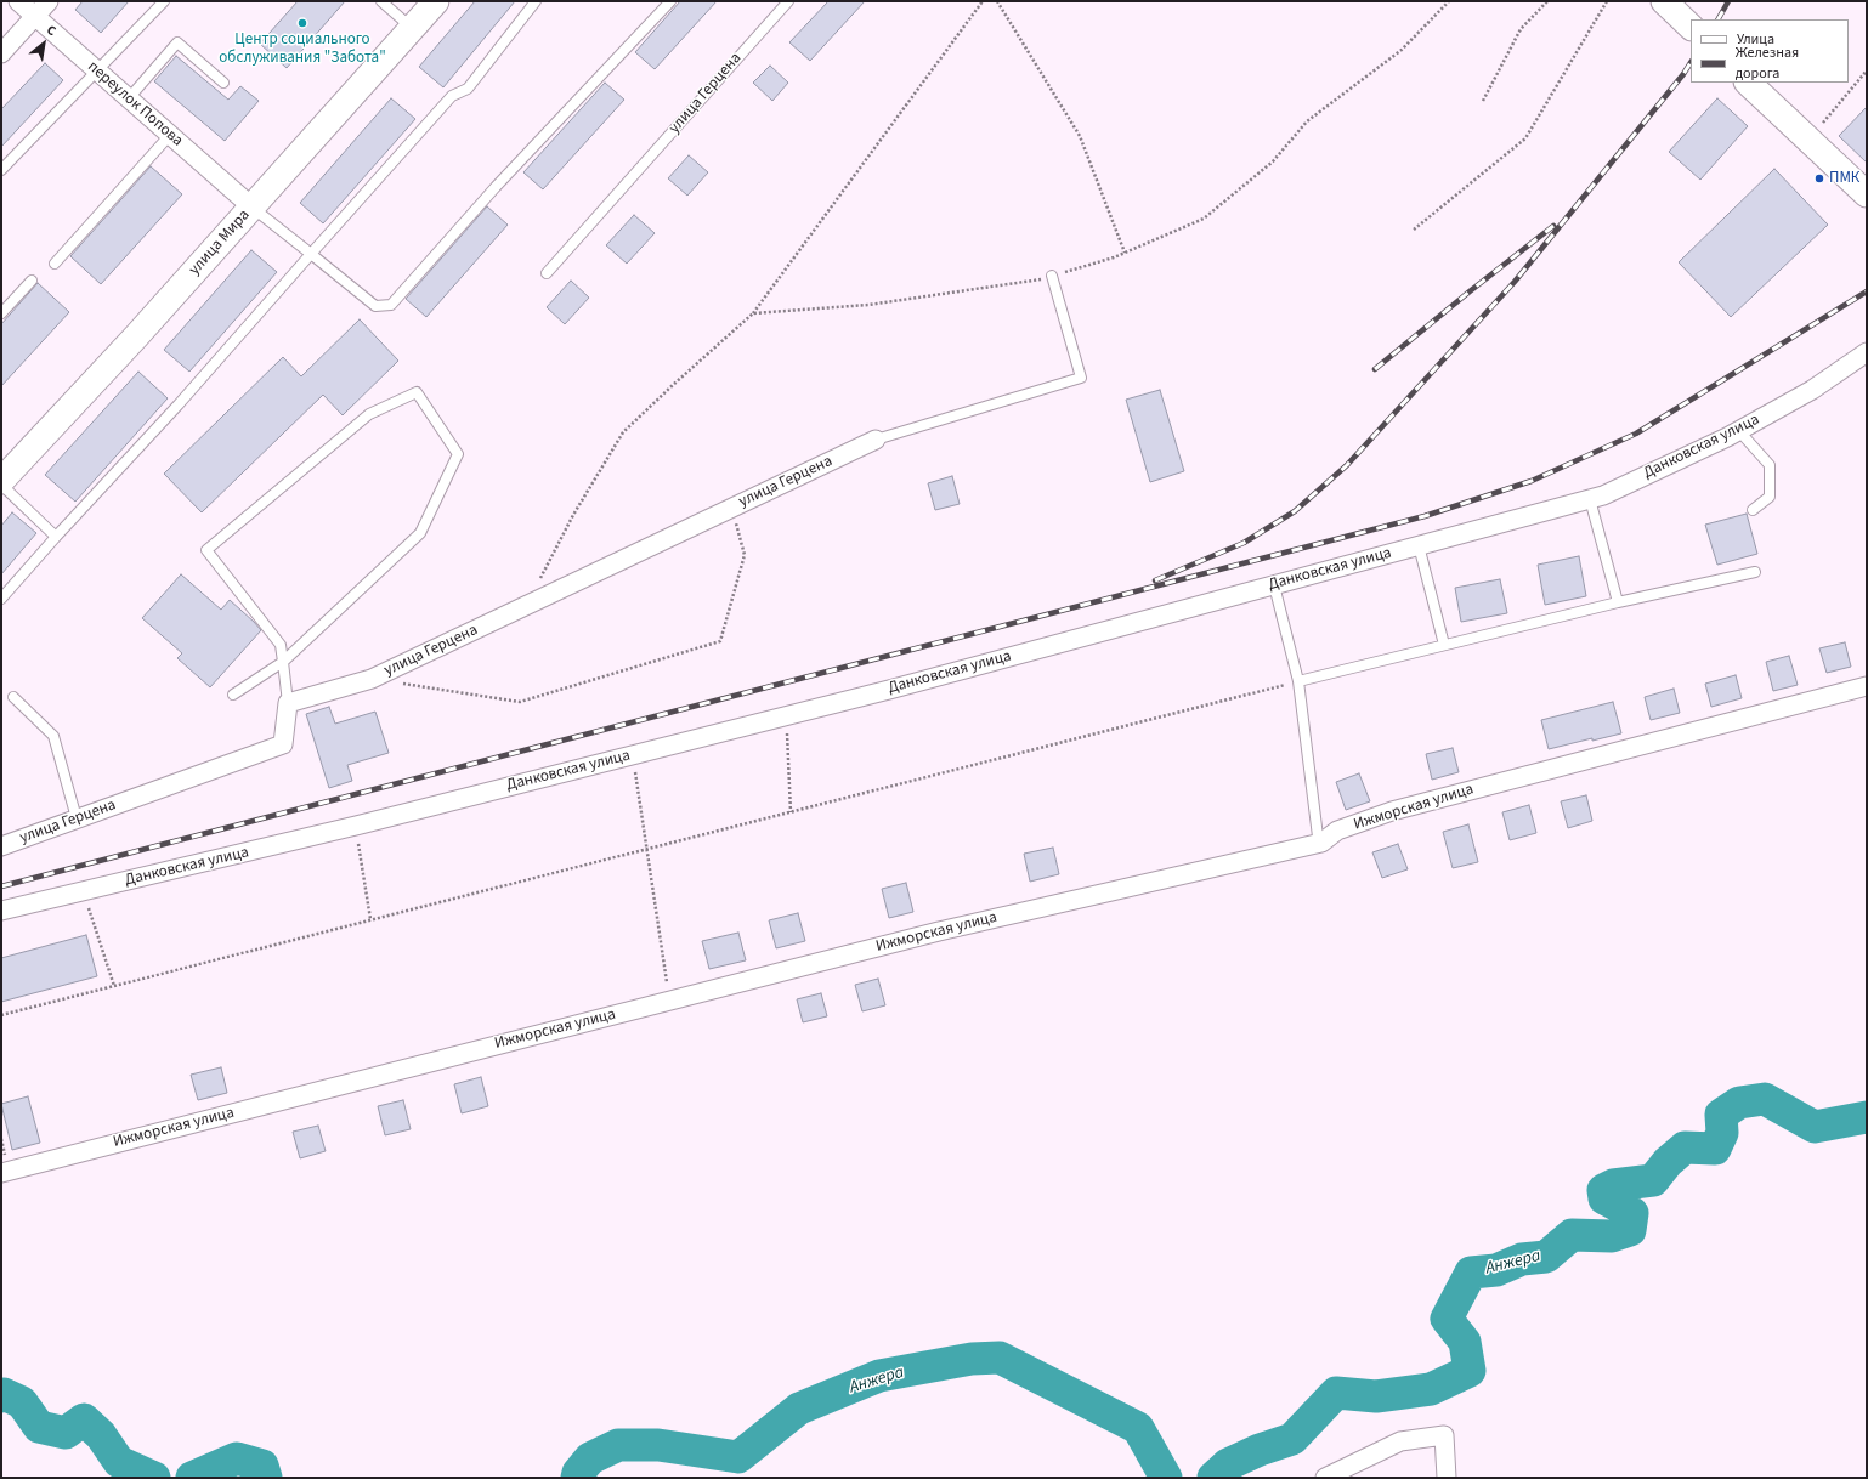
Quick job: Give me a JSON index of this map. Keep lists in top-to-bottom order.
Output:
{
  "streets": {
    "main road": ["улица Мира"],
    "street": [
      "улица Герцена",
      "переулок Попова",
      "Данковская улица",
      "Ижморская улица"
    ]
  },
  "crossings": [
    ["переулок Попова", "улица Мира"]
  ],
  "water": ["Анжера"],
  "places": ["Центр социального обслуживания \"Забота\"", "ПМК"],
  "legend": ["Улица", "Железная дорога"],
  "north": "top right"
}
